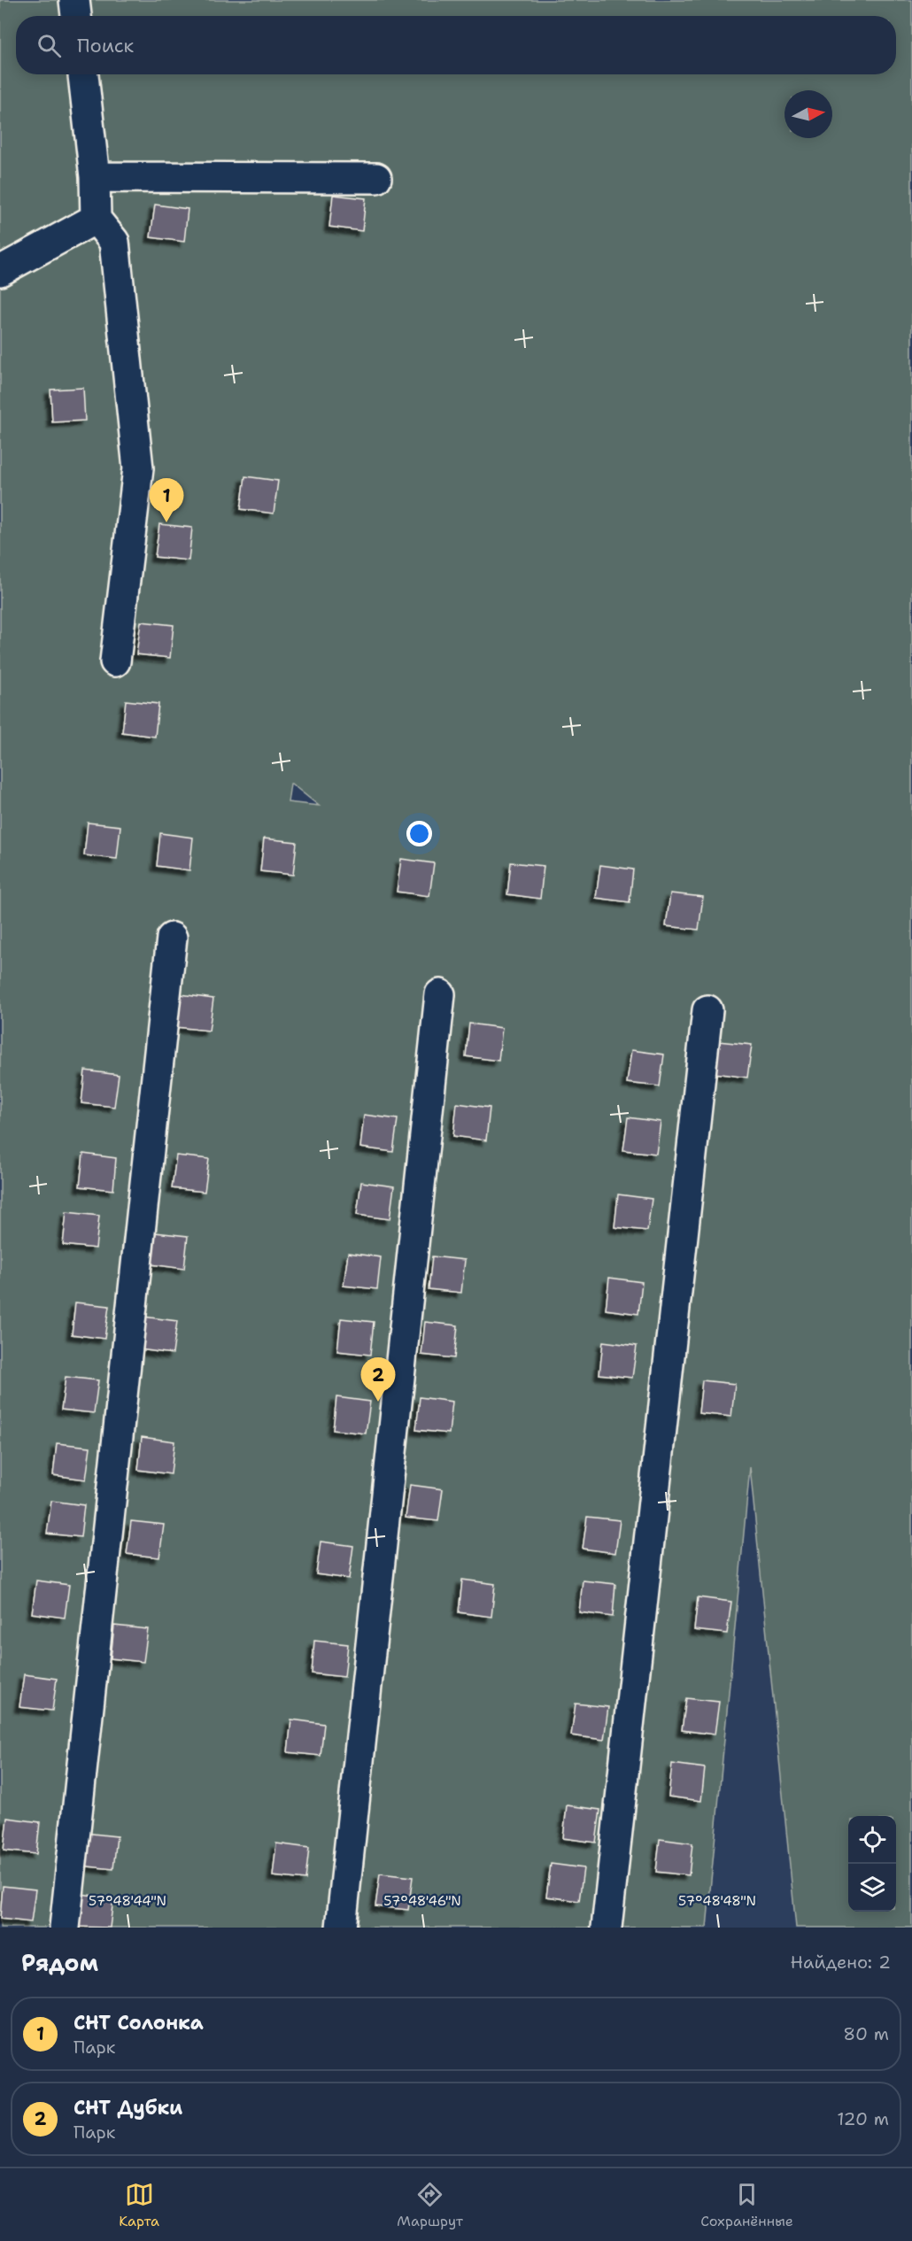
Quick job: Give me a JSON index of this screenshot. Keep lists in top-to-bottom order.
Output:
{
  "north": "right",
  "page": {
    "search": "Поиск",
    "pins": ["1", "2"],
    "heading": ["Рядом", "Найдено: 2"],
    "list": [
      {
        "mark": "1",
        "name": "СНТ Солонка",
        "note": "Парк",
        "value": "80 m"
      },
      {
        "mark": "2",
        "name": "СНТ Дубки",
        "note": "Парк",
        "value": "120 m"
      }
    ],
    "nav": ["Карта", "Маршрут", "Сохранённые"]
  },
  "coordinates": ["57°48'44\"N", "57°48'46\"N", "57°48'48\"N"]
}
